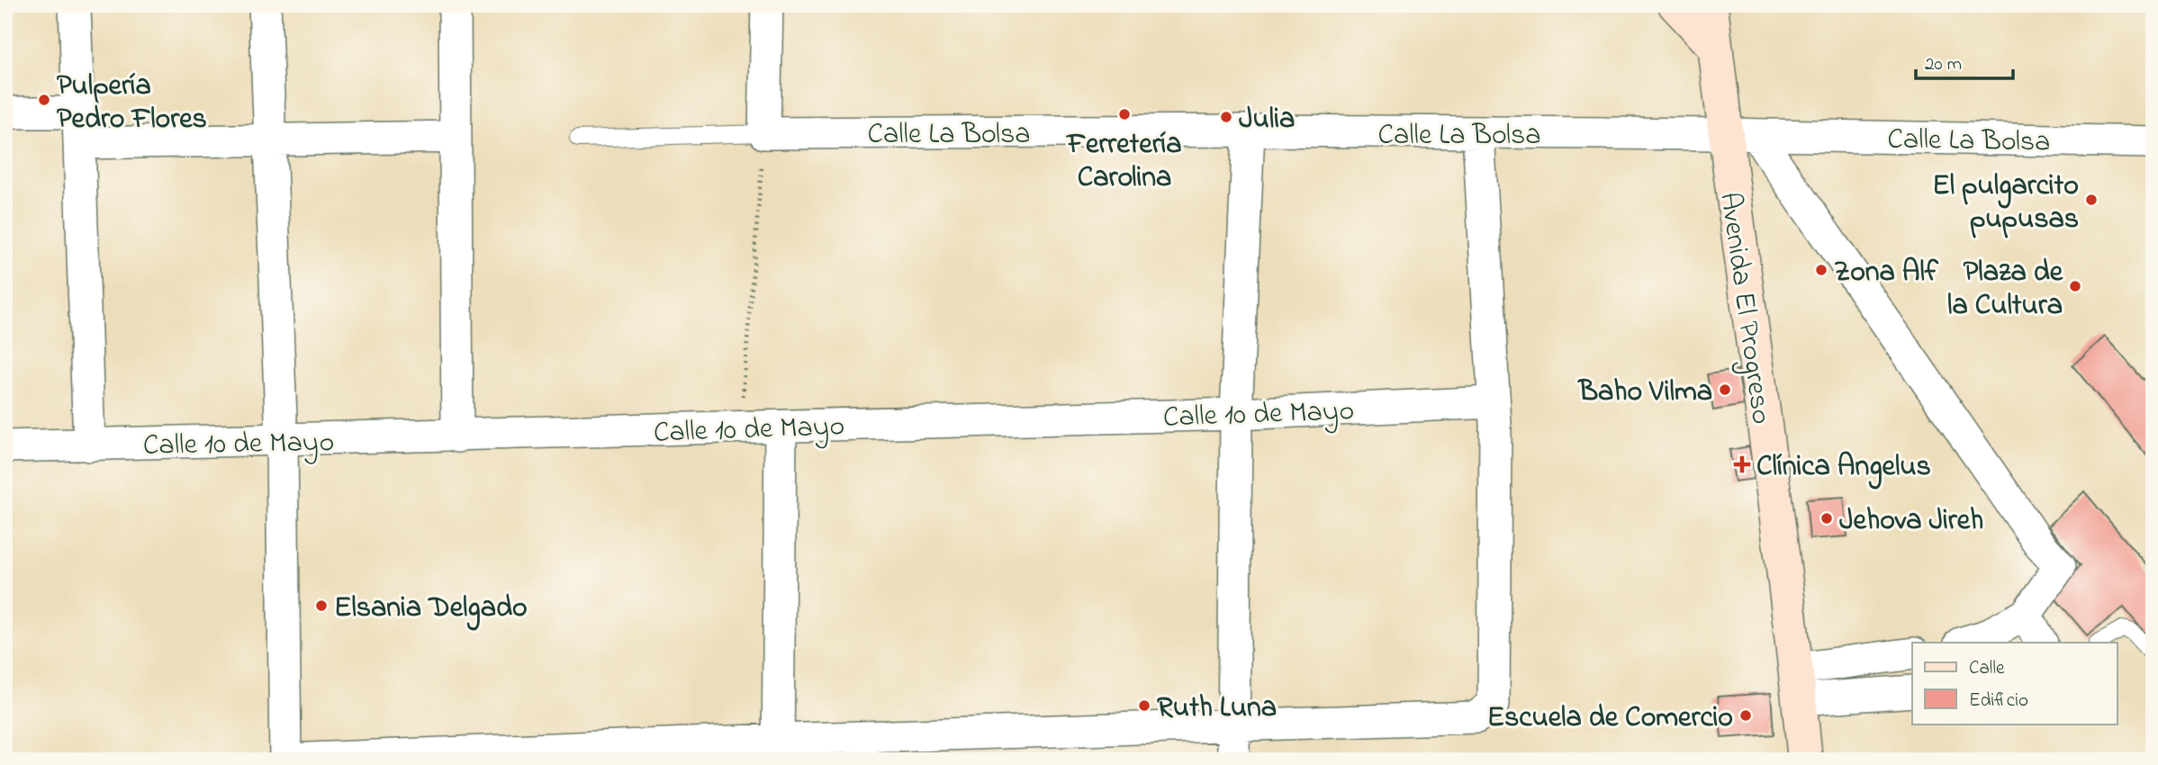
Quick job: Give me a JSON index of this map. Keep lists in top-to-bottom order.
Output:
{
  "streets": {
    "street": ["Calle La Bolsa", "Avenida El Progreso", "Calle 10 de Mayo"]
  },
  "crossings": [
    ["Calle La Bolsa", "Avenida El Progreso"]
  ],
  "places": {
    "other": [
      "Pulpería Pedro Flores",
      "Ferretería Carolina",
      "Julia",
      "El pulgarcito pupusas",
      "Zona Alf",
      "Plaza de la Cultura",
      "Baho Vilma",
      "Jehova Jireh",
      "Elsania Delgado",
      "Ruth Luna",
      "Escuela de Comercio"
    ],
    "health": ["Clínica Angelus"]
  },
  "legend": ["Calle", "Edificio"],
  "scale_bar": "20 m"
}
